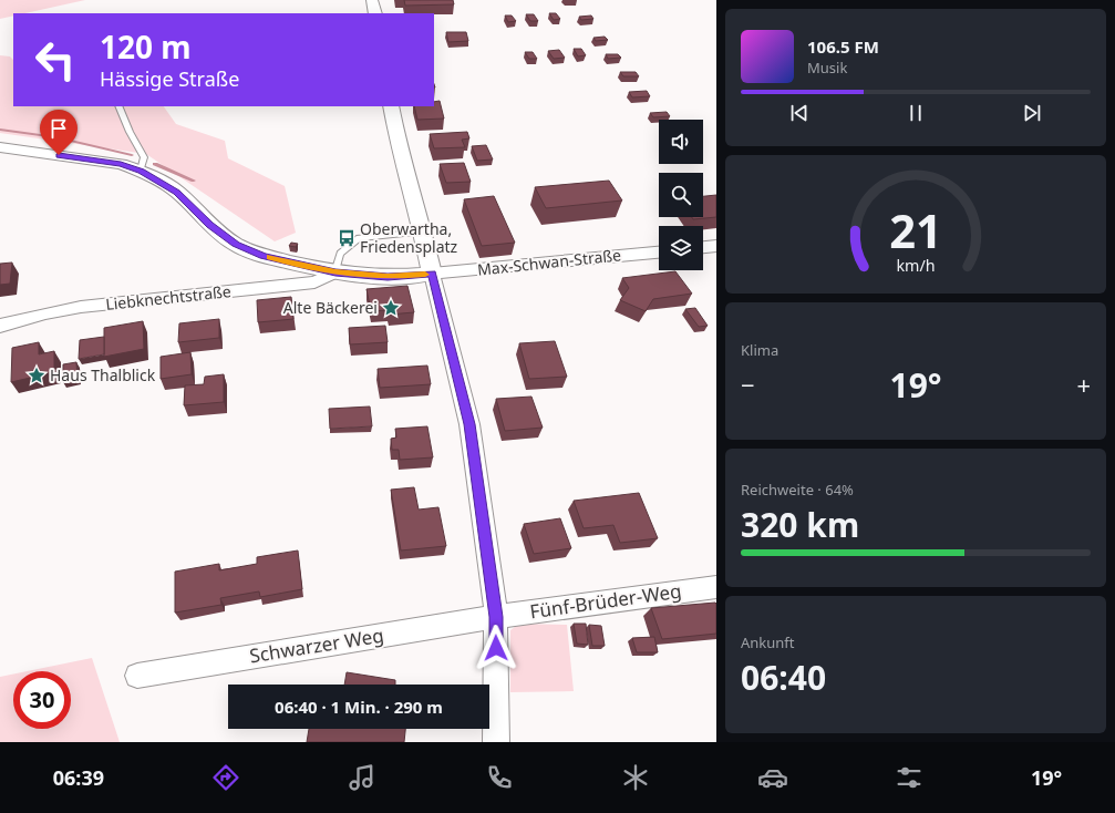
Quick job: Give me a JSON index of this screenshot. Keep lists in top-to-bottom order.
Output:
{
  "streets": {
    "street": [
      "Max-Schwan-Straße",
      "Liebknechtstraße",
      "Fünf-Brüder-Weg",
      "Schwarzer Weg"
    ]
  },
  "crossings": [
    ["Fünf-Brüder-Weg", "Schwarzer Weg"]
  ],
  "places": {
    "bus stop": ["Oberwartha, Friedensplatz"],
    "place": ["Alte Bäckerei", "Haus Thalblick"]
  },
  "page": {
    "turn": ["120 m", "Hässige Straße"],
    "song": ["106.5 FM", "Musik"],
    "tile": [
      "Klima",
      ["Reichweite · 64%", "320 km"],
      ["Ankunft", "06:40"]
    ],
    "heat": ["−", "19°", "+"],
    "limit": "30",
    "trip": "06:40 · 1 Min. · 290 m",
    "tabs": ["06:39", "19°"],
    "gauge": ["21", "km/h"]
  }
}
